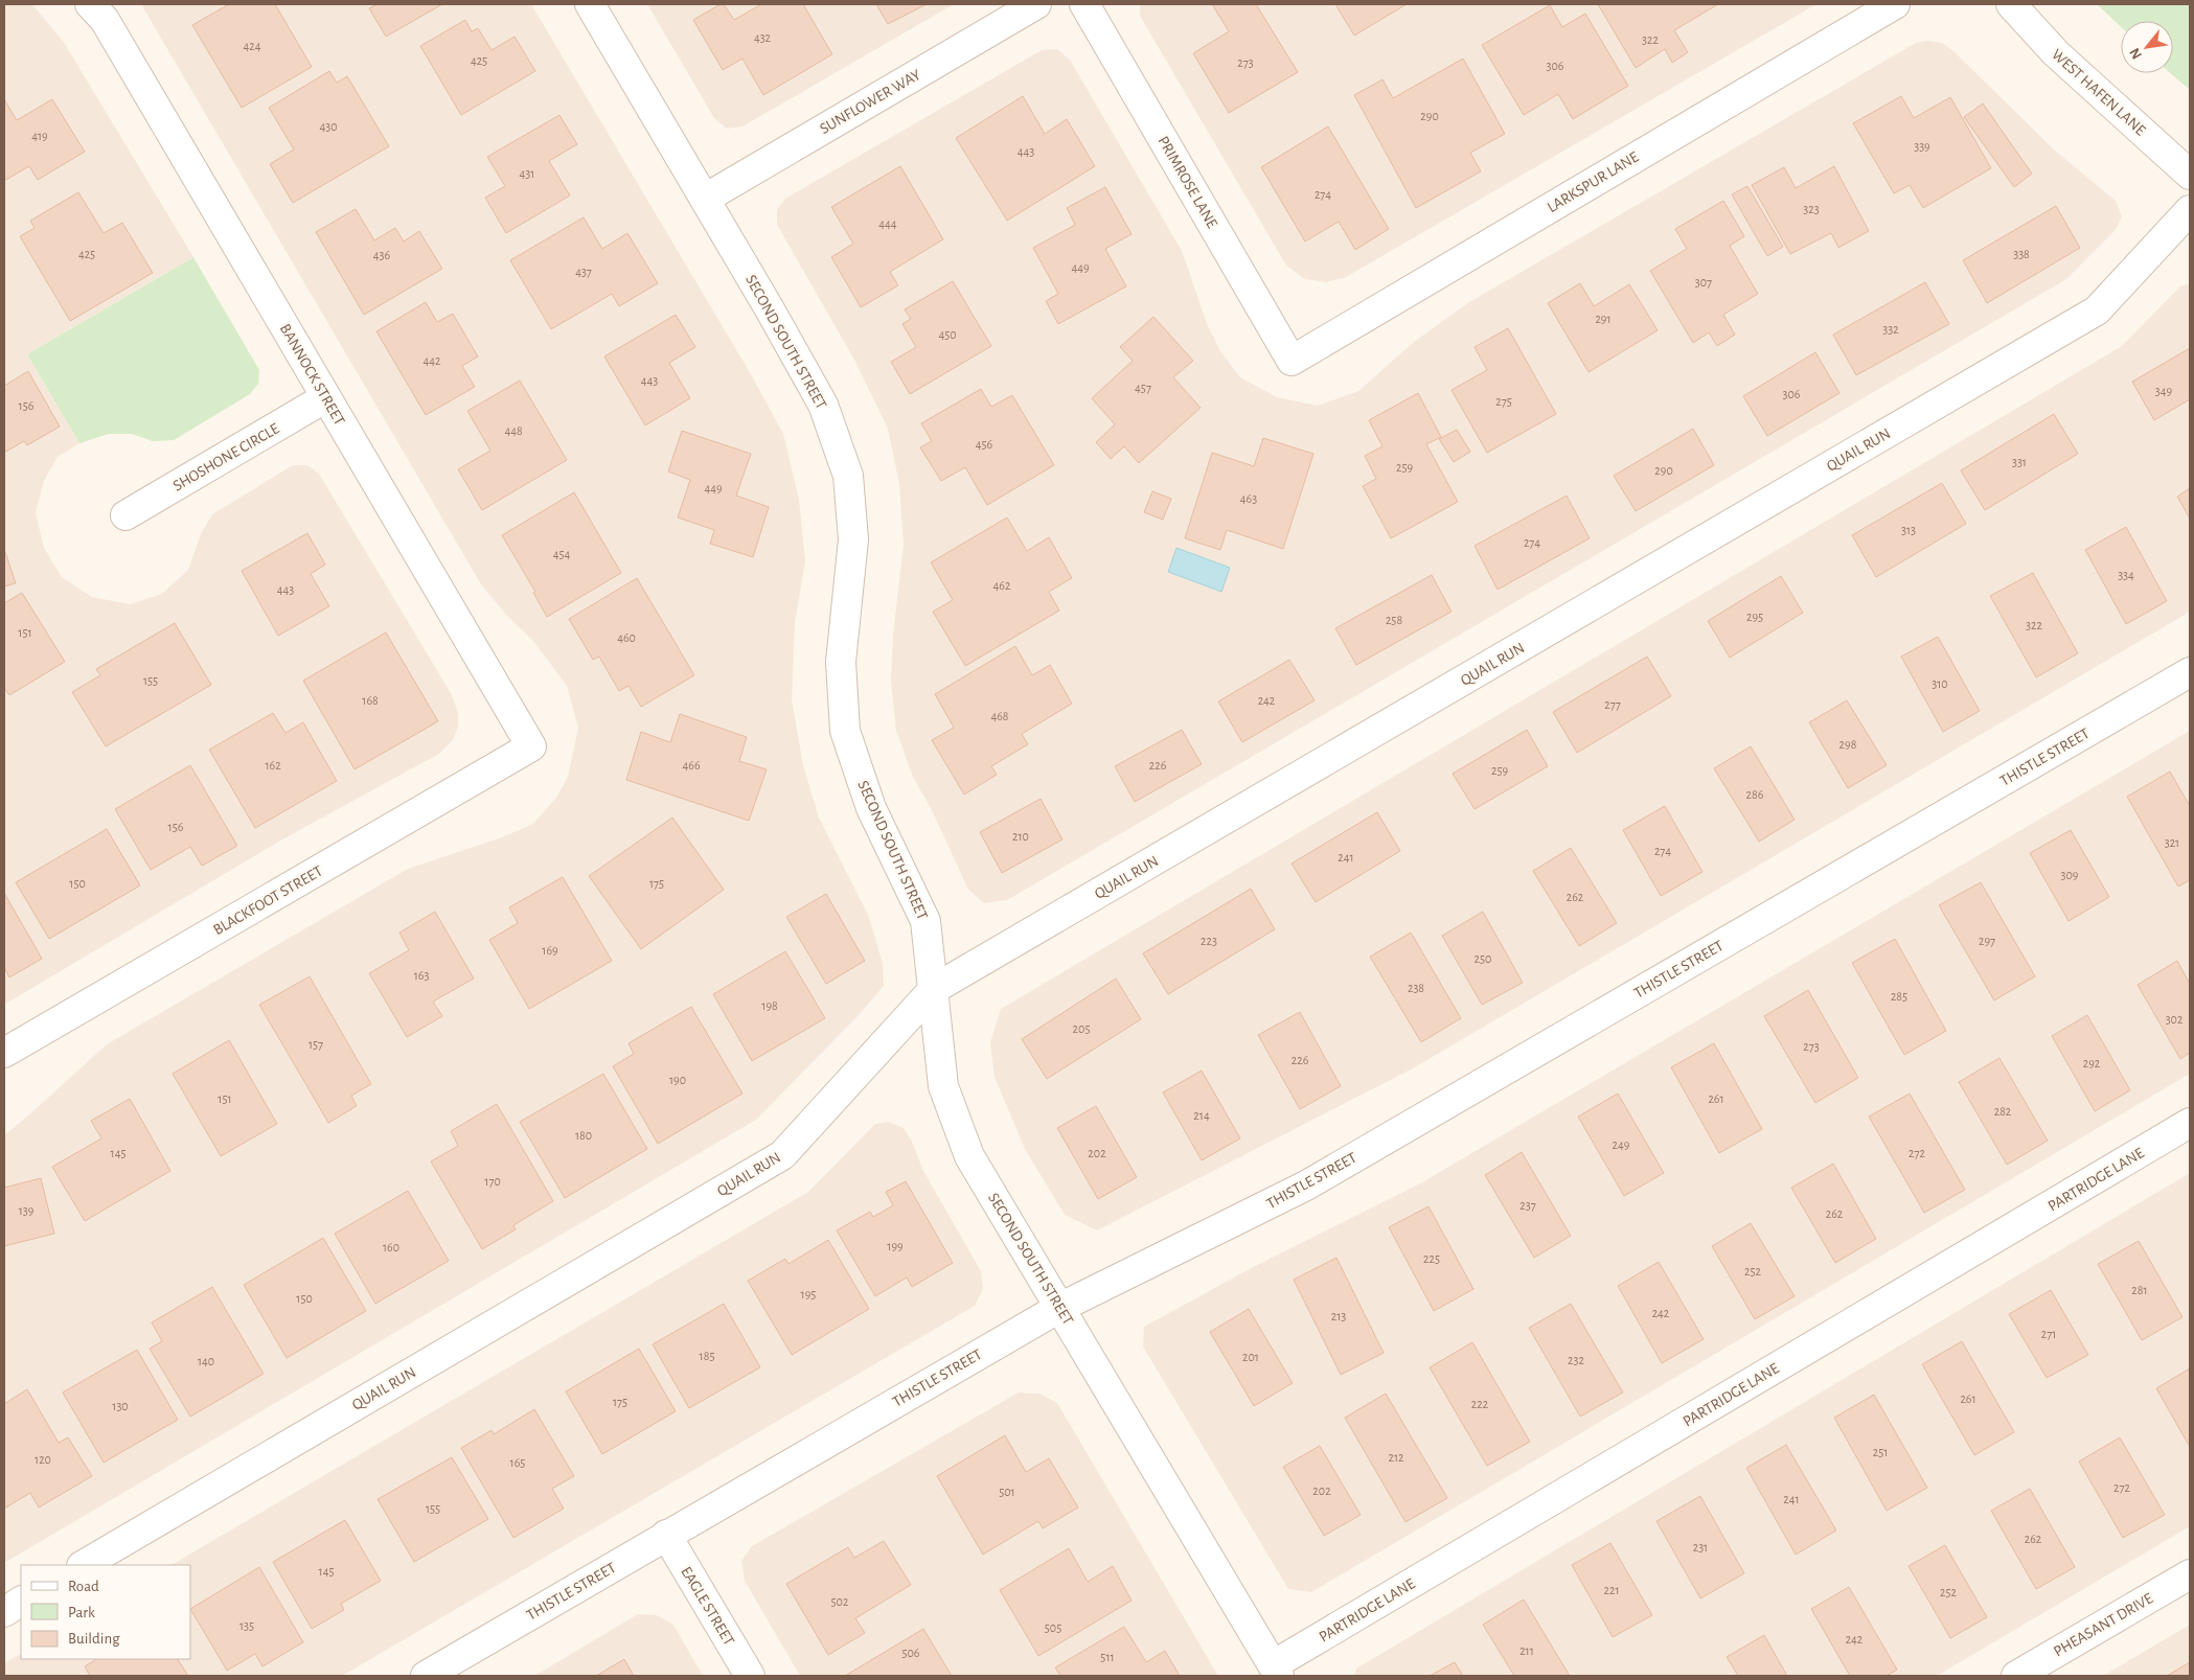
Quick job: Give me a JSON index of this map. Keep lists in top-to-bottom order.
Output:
{
  "streets": {
    "street": [
      "WEST HAFEN LANE",
      "SUNFLOWER WAY",
      "PRIMROSE LANE",
      "LARKSPUR LANE",
      "SECOND SOUTH STREET",
      "BANNOCK STREET",
      "QUAIL RUN",
      "SHOSHONE CIRCLE",
      "THISTLE STREET",
      "BLACKFOOT STREET",
      "PARTRIDGE LANE",
      "EAGLE STREET",
      "PHEASANT DRIVE"
    ]
  },
  "crossings": [
    ["SUNFLOWER WAY", "SECOND SOUTH STREET"],
    ["PRIMROSE LANE", "LARKSPUR LANE"],
    ["SECOND SOUTH STREET", "QUAIL RUN"],
    ["SECOND SOUTH STREET", "THISTLE STREET"],
    ["SECOND SOUTH STREET", "PARTRIDGE LANE"],
    ["BANNOCK STREET", "SHOSHONE CIRCLE"],
    ["BANNOCK STREET", "BLACKFOOT STREET"],
    ["THISTLE STREET", "EAGLE STREET"]
  ],
  "house_numbers": [
    "432",
    "322",
    "424",
    "425",
    "273",
    "306",
    "290",
    "430",
    "419",
    "339",
    "443",
    "431",
    "274",
    "323",
    "444",
    "425",
    "338",
    "436",
    "449",
    "437",
    "307",
    "291",
    "332",
    "450",
    "442",
    "443",
    "457",
    "349",
    "306",
    "275",
    "156",
    "448",
    "456",
    "331",
    "259",
    "290",
    "449",
    "463",
    "313",
    "274",
    "454",
    "334",
    "462",
    "443",
    "295",
    "258",
    "322",
    "151",
    "460",
    "155",
    "310",
    "168",
    "242",
    "277",
    "468",
    "298",
    "162",
    "466",
    "226",
    "259",
    "286",
    "156",
    "210",
    "321",
    "274",
    "241",
    "309",
    "150",
    "175",
    "262",
    "223",
    "297",
    "169",
    "250",
    "163",
    "238",
    "285",
    "198",
    "302",
    "205",
    "157",
    "273",
    "226",
    "292",
    "190",
    "151",
    "261",
    "282",
    "214",
    "180",
    "249",
    "145",
    "202",
    "272",
    "170",
    "237",
    "139",
    "262",
    "199",
    "160",
    "225",
    "252",
    "281",
    "195",
    "150",
    "242",
    "213",
    "271",
    "185",
    "201",
    "232",
    "140",
    "261",
    "175",
    "222",
    "130",
    "251",
    "212",
    "120",
    "165",
    "272",
    "202",
    "501",
    "241",
    "155",
    "262",
    "231",
    "145",
    "221",
    "252",
    "502",
    "135",
    "505",
    "242",
    "211",
    "506",
    "511"
  ],
  "legend": ["Road", "Park", "Building"],
  "north": "bottom left"
}
